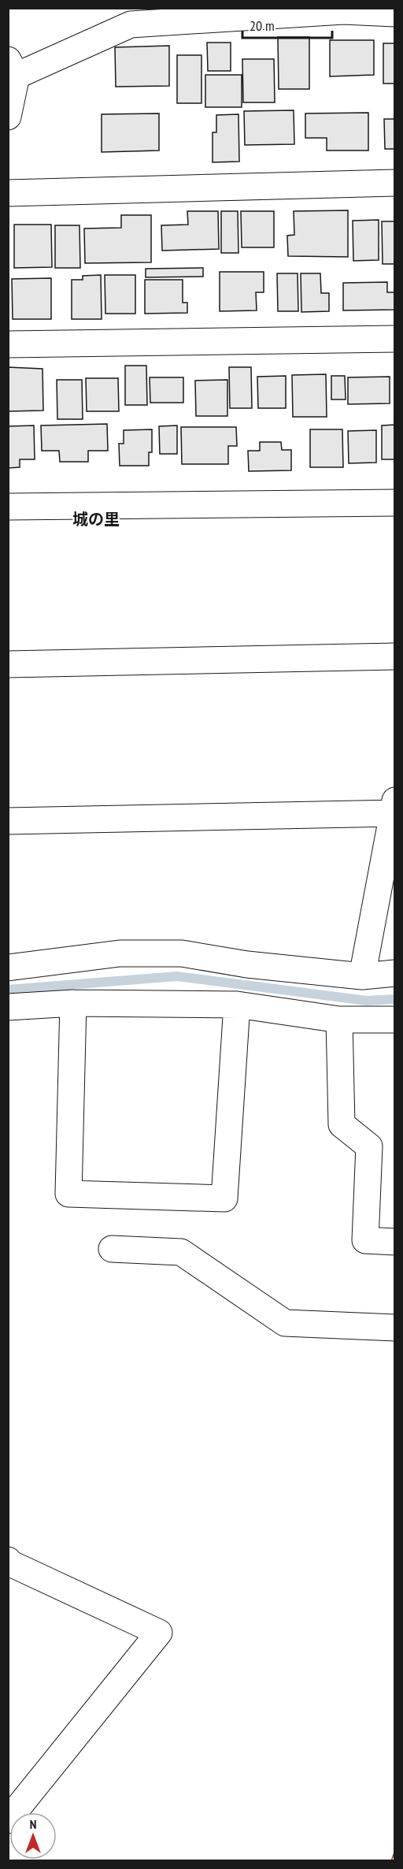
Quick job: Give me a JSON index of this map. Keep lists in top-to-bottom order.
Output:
{
  "districts": ["城の里"],
  "scale_bar": "20 m",
  "north": "top"
}
